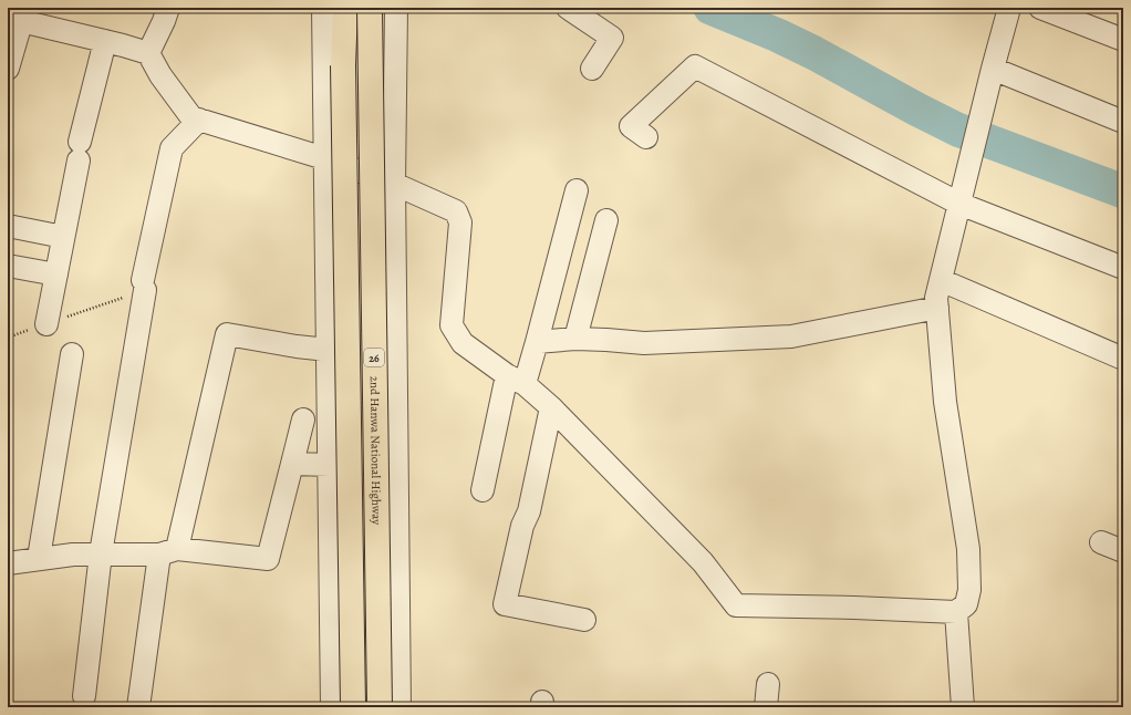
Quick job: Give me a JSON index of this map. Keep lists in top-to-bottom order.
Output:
{
  "streets": {
    "highway": ["26", "2nd Hanwa National Highway"]
  }
}
